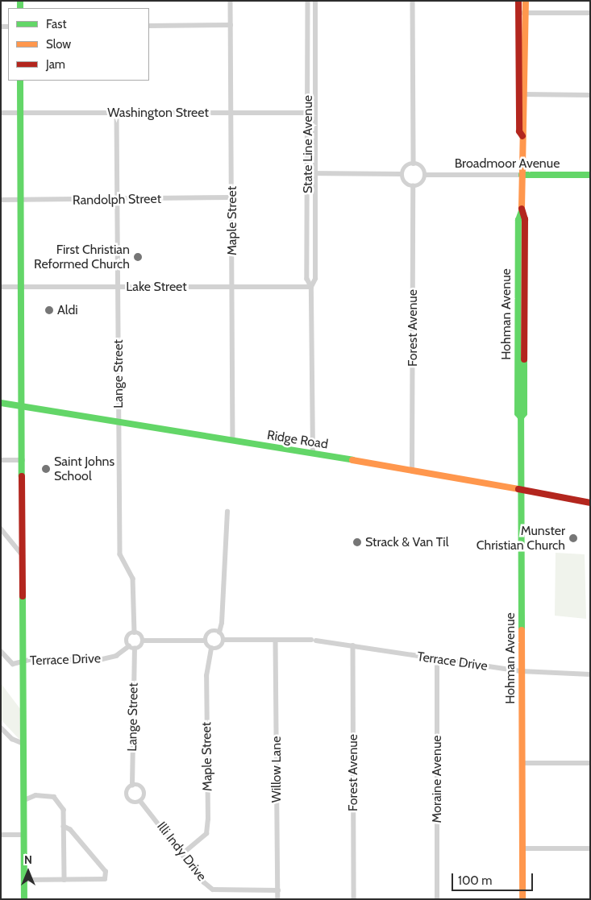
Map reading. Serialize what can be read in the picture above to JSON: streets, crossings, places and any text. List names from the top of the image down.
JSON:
{
  "streets": {
    "street": [
      "Washington Street",
      "State Line Avenue",
      "Broadmoor Avenue",
      "Randolph Street",
      "Maple Street",
      "Lake Street",
      "Hohman Avenue",
      "Forest Avenue",
      "Lange Street",
      "Ridge Road",
      "Terrace Drive",
      "Willow Lane",
      "Moraine Avenue",
      "Illi Indy Drive"
    ]
  },
  "crossings": [
    ["Washington Street", "State Line Avenue"],
    ["Washington Street", "Maple Street"],
    ["Washington Street", "Lange Street"],
    ["State Line Avenue", "Lake Street"],
    ["State Line Avenue", "Ridge Road"],
    ["Broadmoor Avenue", "Hohman Avenue"],
    ["Broadmoor Avenue", "Forest Avenue"],
    ["Randolph Street", "Maple Street"],
    ["Randolph Street", "Lange Street"],
    ["Maple Street", "Lake Street"],
    ["Maple Street", "Ridge Road"],
    ["Maple Street", "Terrace Drive"],
    ["Maple Street", "Illi Indy Drive"],
    ["Lake Street", "Lange Street"],
    ["Hohman Avenue", "Ridge Road"],
    ["Hohman Avenue", "Terrace Drive"],
    ["Forest Avenue", "Ridge Road"],
    ["Forest Avenue", "Terrace Drive"],
    ["Lange Street", "Ridge Road"],
    ["Lange Street", "Terrace Drive"],
    ["Lange Street", "Illi Indy Drive"],
    ["Terrace Drive", "Willow Lane"],
    ["Terrace Drive", "Moraine Avenue"],
    ["Willow Lane", "Illi Indy Drive"]
  ],
  "places": [
    "First Christian Reformed Church",
    "Aldi",
    "Saint Johns School",
    "Munster Christian Church",
    "Strack & Van Til"
  ],
  "legend": ["Fast", "Slow", "Jam"],
  "scale_bar": "100 m",
  "north": "top"
}
